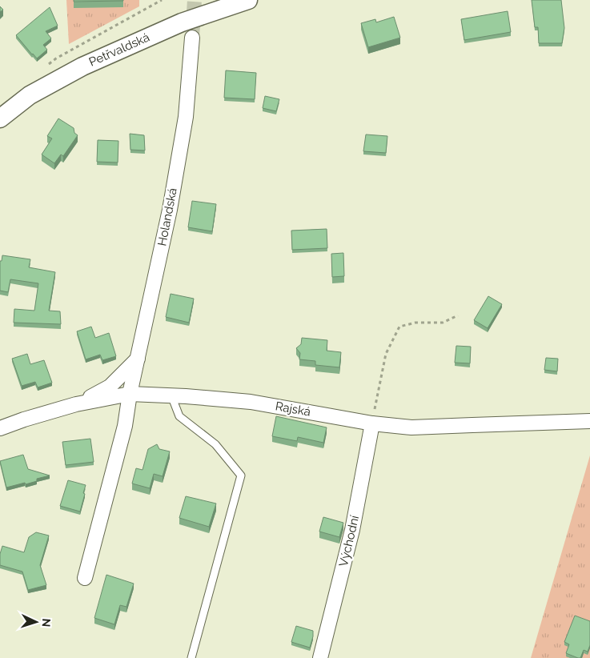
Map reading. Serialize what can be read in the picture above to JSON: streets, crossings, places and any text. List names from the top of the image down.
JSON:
{
  "streets": {
    "street": [
      "Petřvaldská",
      "Holandská",
      "Rajská",
      "Východní"
    ]
  },
  "crossings": [
    ["Holandská", "Rajská"],
    ["Rajská", "Východní"]
  ],
  "north": "right"
}
